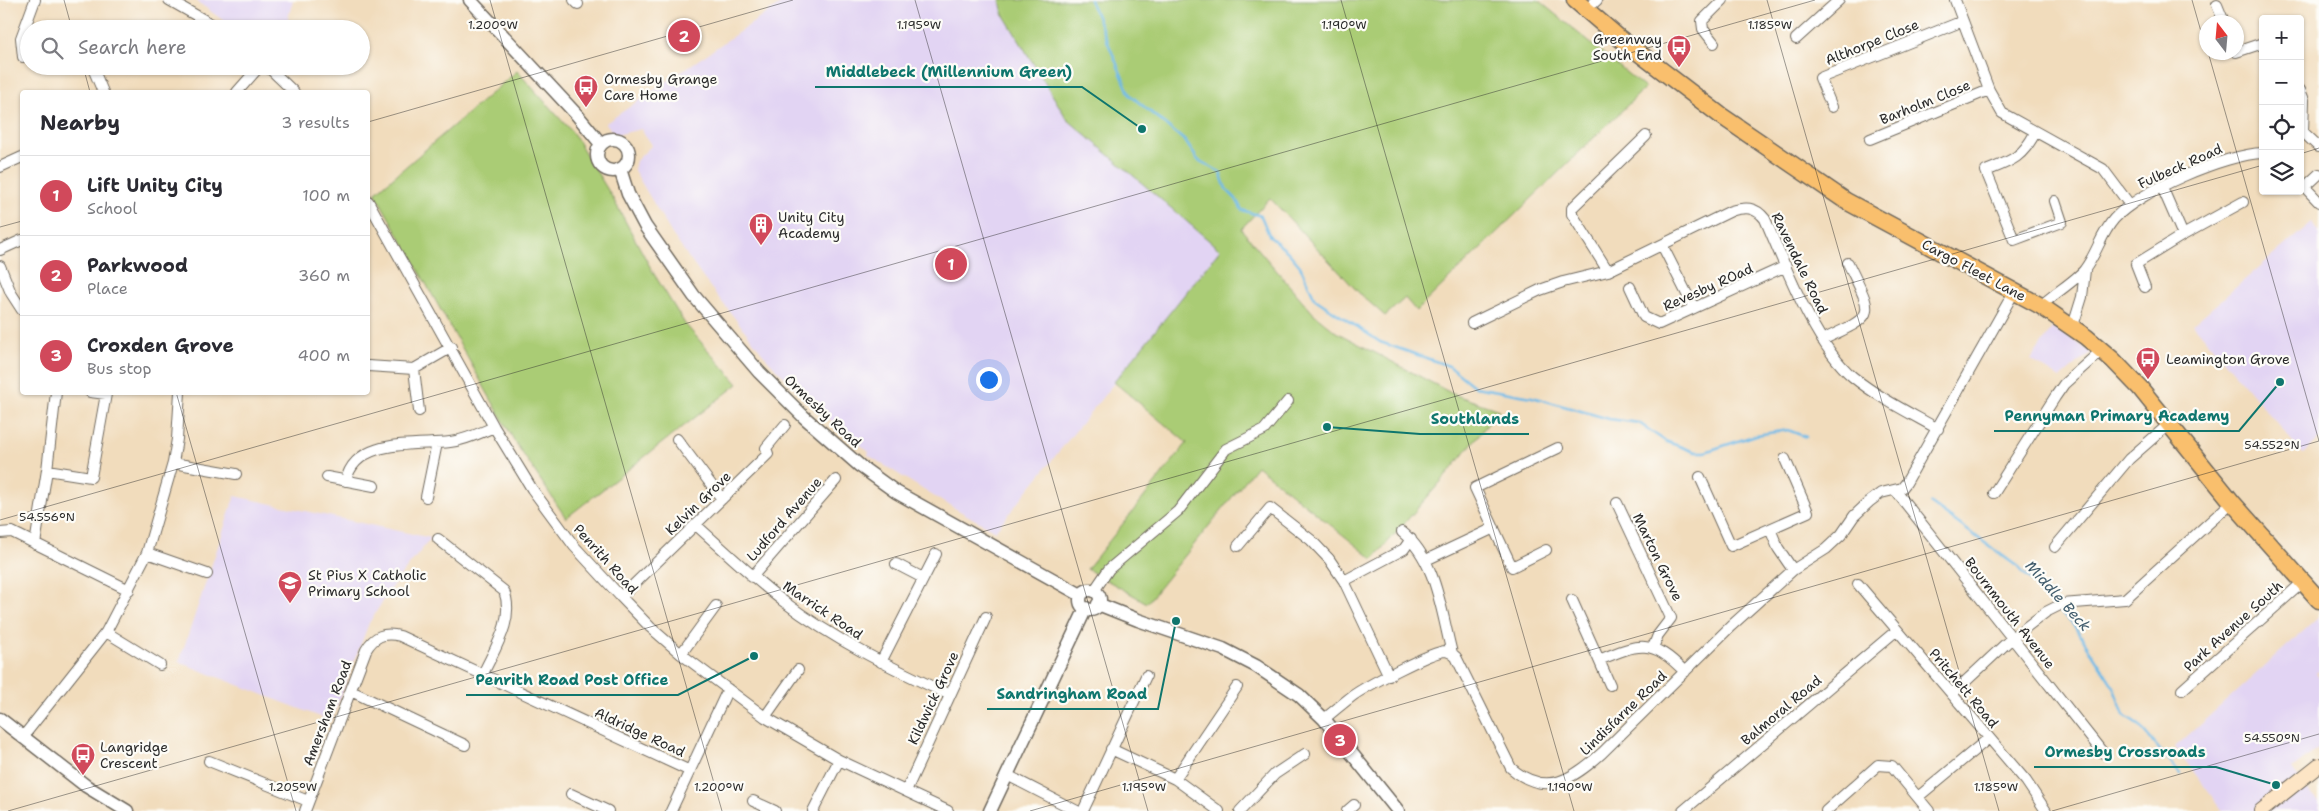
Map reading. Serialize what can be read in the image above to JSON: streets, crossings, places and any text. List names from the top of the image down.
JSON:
{
  "streets": {
    "main road": ["Cargo Fleet Lane"],
    "street": [
      "Althorpe Close",
      "Barholm Close",
      "Fulbeck Road",
      "Ravendale Road",
      "Revesby ROad",
      "Ormesby Road",
      "Kelvin Grove",
      "Ludford Avenue",
      "Marton Grove",
      "Penrith Road",
      "Marrick Road",
      "Bournmouth Avenue",
      "Park Avenue South",
      "Pritchett Road",
      "Kildwick Grove",
      "Balmoral Road",
      "Amersham Road",
      "Lindisfarne Road",
      "Aldridge Road"
    ]
  },
  "crossings": [
    ["Fulbeck Road", "Cargo Fleet Lane"],
    ["Ravendale Road", "Revesby ROad"],
    ["Ravendale Road", "Lindisfarne Road"],
    ["Cargo Fleet Lane", "Park Avenue South"],
    ["Kelvin Grove", "Penrith Road"],
    ["Kelvin Grove", "Marrick Road"],
    ["Ludford Avenue", "Marrick Road"],
    ["Penrith Road", "Kildwick Grove"],
    ["Marrick Road", "Kildwick Grove"],
    ["Bournmouth Avenue", "Lindisfarne Road"],
    ["Pritchett Road", "Balmoral Road"],
    ["Amersham Road", "Aldridge Road"]
  ],
  "water": ["Middle Beck"],
  "places": {
    "bus stop": [
      "Greenway South End",
      "Ormesby Grange Care Home",
      "Leamington Grove",
      "Langridge Crescent"
    ],
    "other": [
      "Middlebeck (Millennium Green)",
      "Pennyman Primary Academy",
      "Southlands",
      "Sandringham Road",
      "Penrith Road Post Office",
      "Ormesby Crossroads"
    ],
    "building": ["Unity City Academy"],
    "school or university": ["St Pius X Catholic Primary School"]
  },
  "north": "top",
  "page": {
    "map_buttons": ["+", "−"],
    "pins": ["2", "1", "3"],
    "search": "Search here",
    "heading": ["Nearby", "3 results"],
    "list": [
      {
        "mark": "1",
        "name": "Lift Unity City",
        "note": "School",
        "value": "100 m"
      },
      {
        "mark": "2",
        "name": "Parkwood",
        "note": "Place",
        "value": "360 m"
      },
      {
        "mark": "3",
        "name": "Croxden Grove",
        "note": "Bus stop",
        "value": "400 m"
      }
    ]
  },
  "coordinates": [
    "1.200°W",
    "1.195°W",
    "1.190°W",
    "1.185°W",
    "54.552°N",
    "54.556°N",
    "54.550°N",
    "1.205°W"
  ]
}
